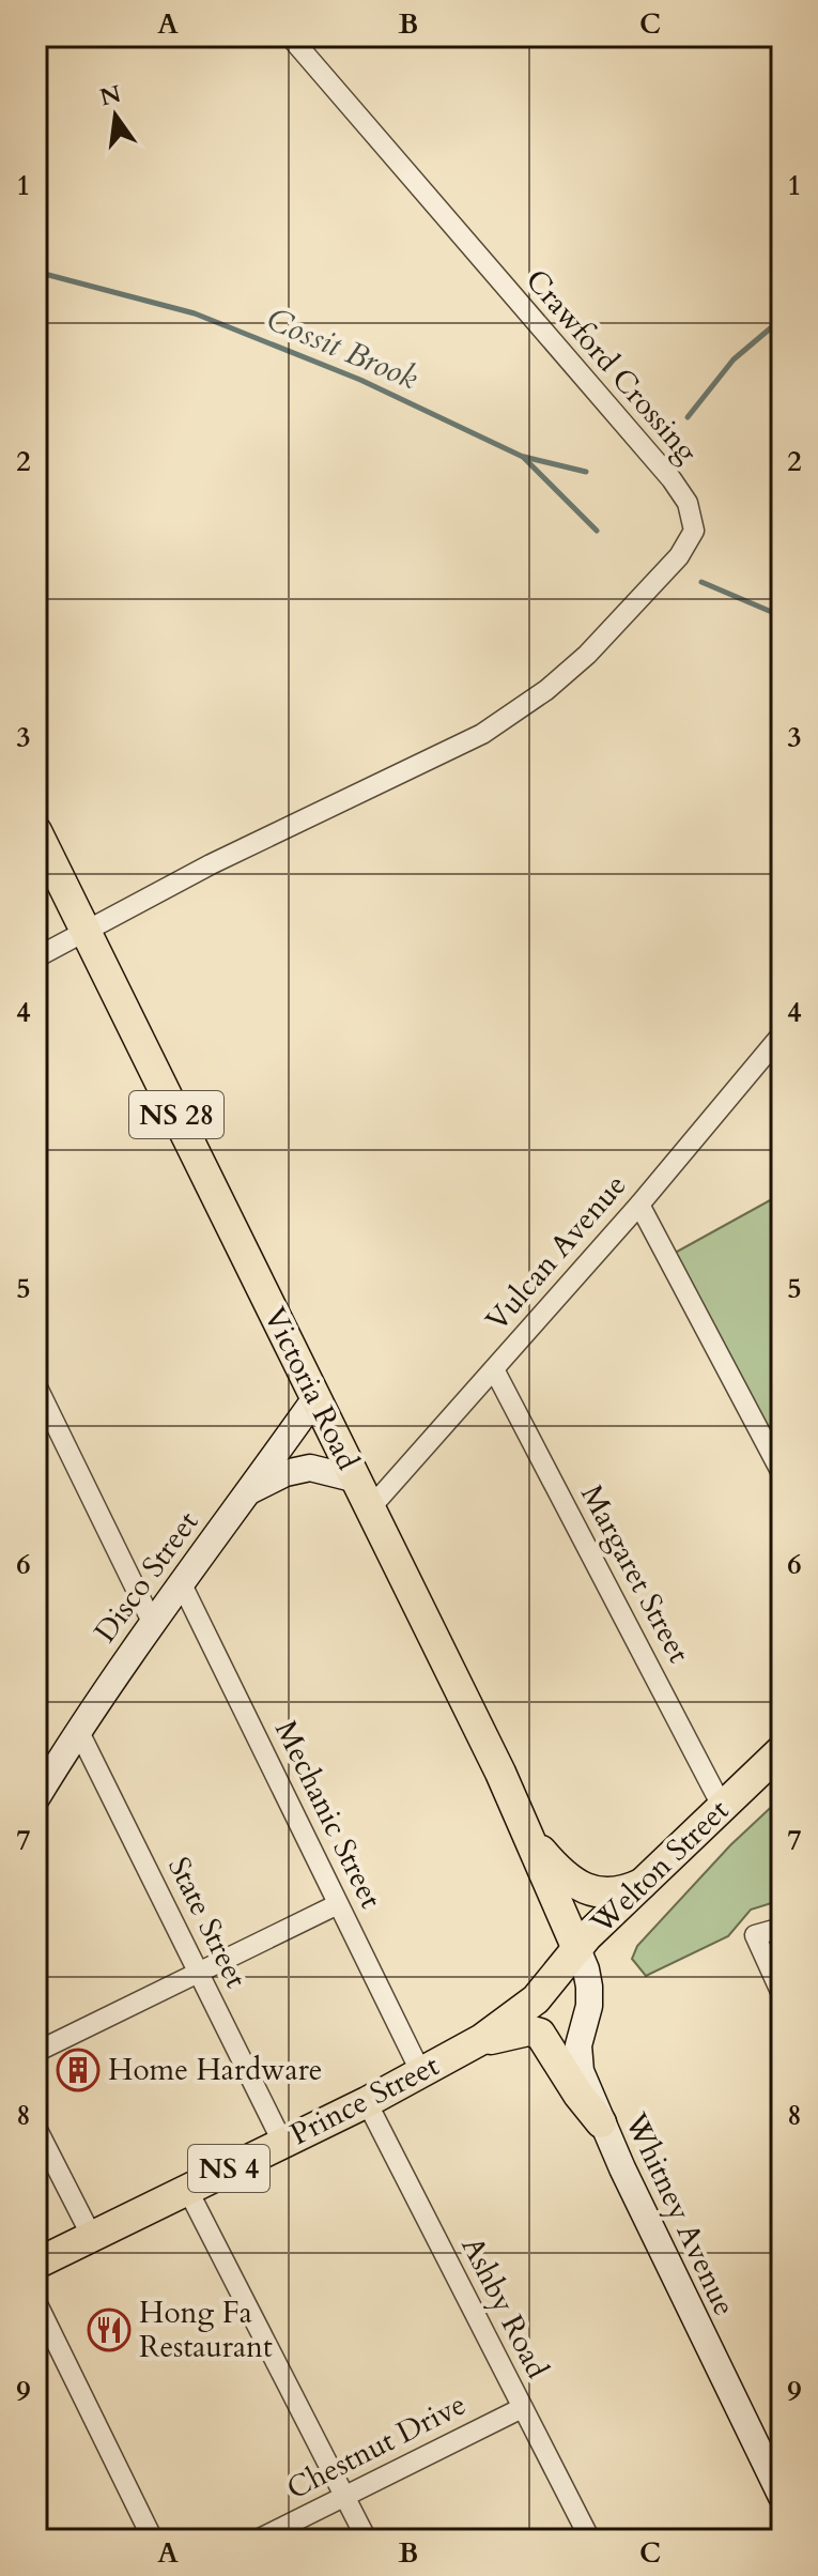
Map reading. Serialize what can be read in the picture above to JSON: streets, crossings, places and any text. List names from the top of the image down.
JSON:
{
  "streets": {
    "main road": [
      "NS 28",
      "Victoria Road",
      "Welton Street",
      "Prince Street",
      "NS 4"
    ],
    "street": [
      "Crawford Crossing",
      "Vulcan Avenue",
      "Margaret Street",
      "Disco Street",
      "Mechanic Street",
      "State Street",
      "Whitney Avenue",
      "Ashby Road",
      "Chestnut Drive"
    ]
  },
  "crossings": [
    ["Crawford Crossing", "Victoria Road"],
    ["Vulcan Avenue", "Victoria Road"],
    ["Vulcan Avenue", "Margaret Street"],
    ["Victoria Road", "Disco Street"],
    ["Victoria Road", "Welton Street"],
    ["Victoria Road", "Prince Street"],
    ["Victoria Road", "Whitney Avenue"],
    ["Margaret Street", "Welton Street"],
    ["Disco Street", "Mechanic Street"],
    ["Disco Street", "State Street"],
    ["Mechanic Street", "Prince Street"],
    ["Welton Street", "Prince Street"],
    ["Welton Street", "Whitney Avenue"],
    ["State Street", "Prince Street"],
    ["Prince Street", "Whitney Avenue"],
    ["Prince Street", "Ashby Road"],
    ["Ashby Road", "Chestnut Drive"]
  ],
  "water": ["Cossit Brook"],
  "places": {
    "building": ["Home Hardware"],
    "restaurant": ["Hong Fa Restaurant"]
  },
  "north": "top",
  "grid": {
    "columns": ["A", "B", "C"],
    "rows": [
      "1",
      "2",
      "3",
      "4",
      "5",
      "6",
      "7",
      "8",
      "9"
    ]
  }
}
